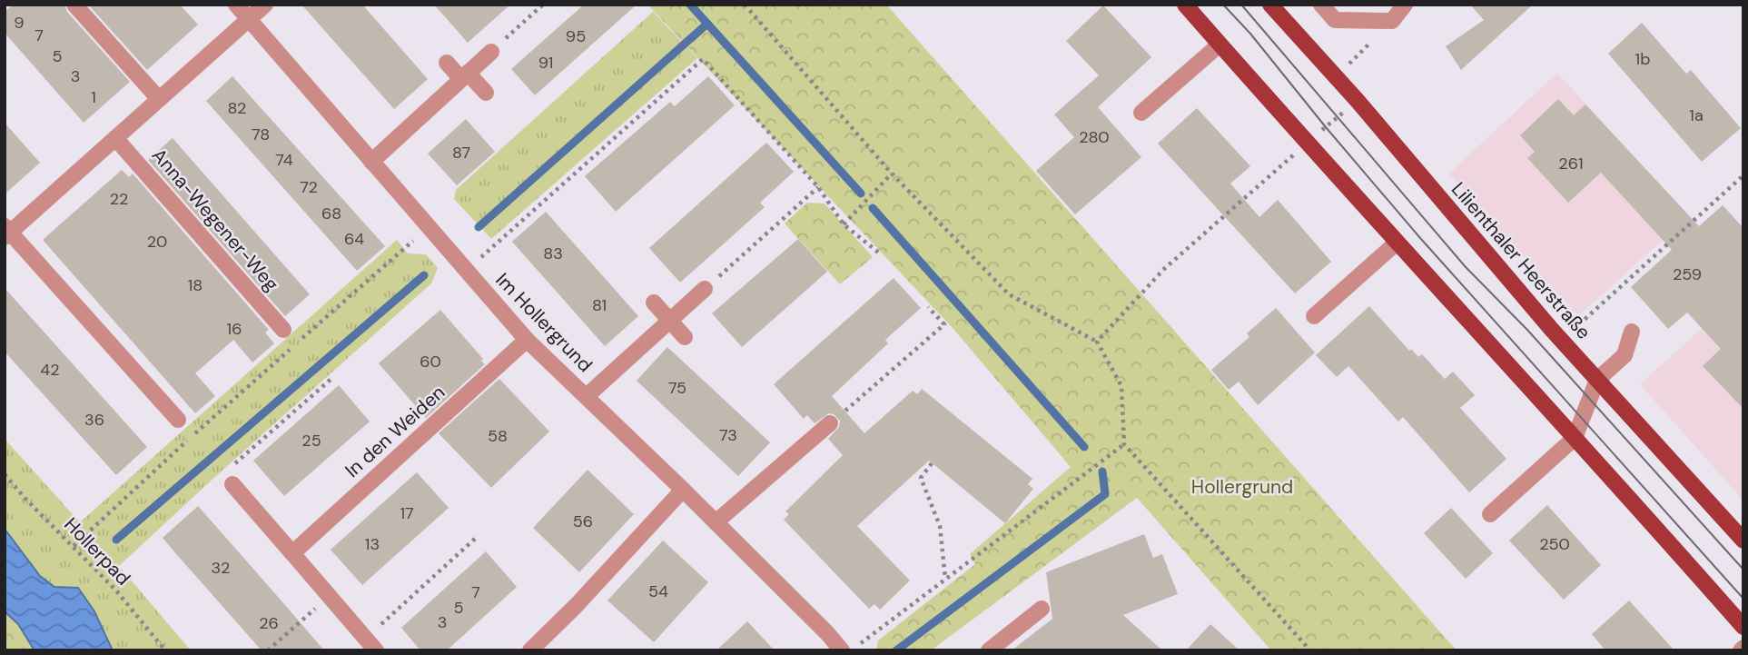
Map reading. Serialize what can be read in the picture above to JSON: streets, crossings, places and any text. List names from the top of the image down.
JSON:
{
  "streets": {
    "main road": ["Lilienthaler Heerstraße"],
    "street": ["Anna-Wegener-Weg", "Im Hollergrund", "In den Weiden"],
    "path": ["Hollerpad"]
  },
  "crossings": [
    ["Im Hollergrund", "In den Weiden"]
  ],
  "parks": ["Hollergrund"],
  "house_numbers": [
    "9",
    "7",
    "95",
    "5",
    "1b",
    "91",
    "3",
    "1",
    "82",
    "1a",
    "78",
    "280",
    "87",
    "74",
    "261",
    "72",
    "22",
    "68",
    "64",
    "20",
    "83",
    "259",
    "18",
    "81",
    "16",
    "60",
    "42",
    "75",
    "36",
    "73",
    "58",
    "25",
    "17",
    "56",
    "13",
    "250",
    "32",
    "54",
    "7",
    "5",
    "3",
    "26"
  ]
}
